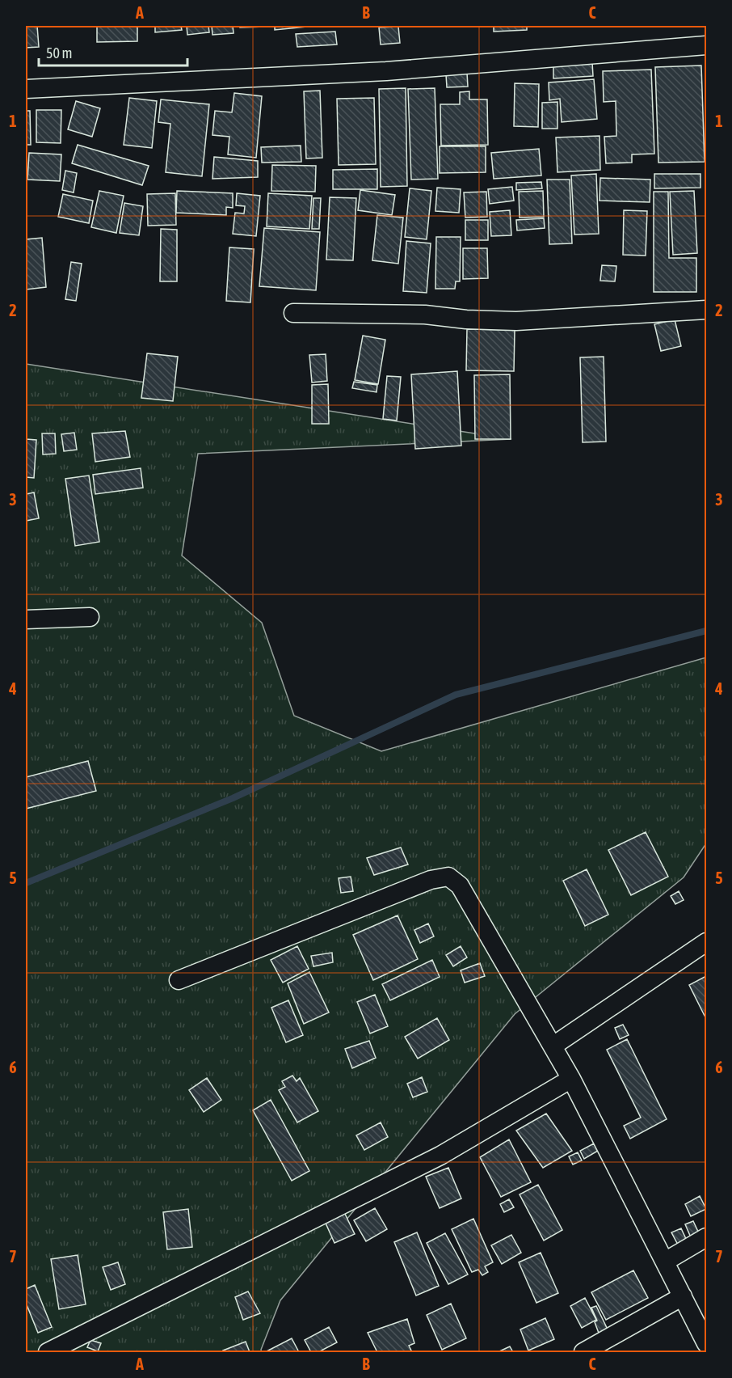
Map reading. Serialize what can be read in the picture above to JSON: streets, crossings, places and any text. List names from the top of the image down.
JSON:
{
  "scale_bar": "50 m",
  "grid": {
    "columns": ["A", "B", "C"],
    "rows": [
      "1",
      "2",
      "3",
      "4",
      "5",
      "6",
      "7"
    ]
  }
}
